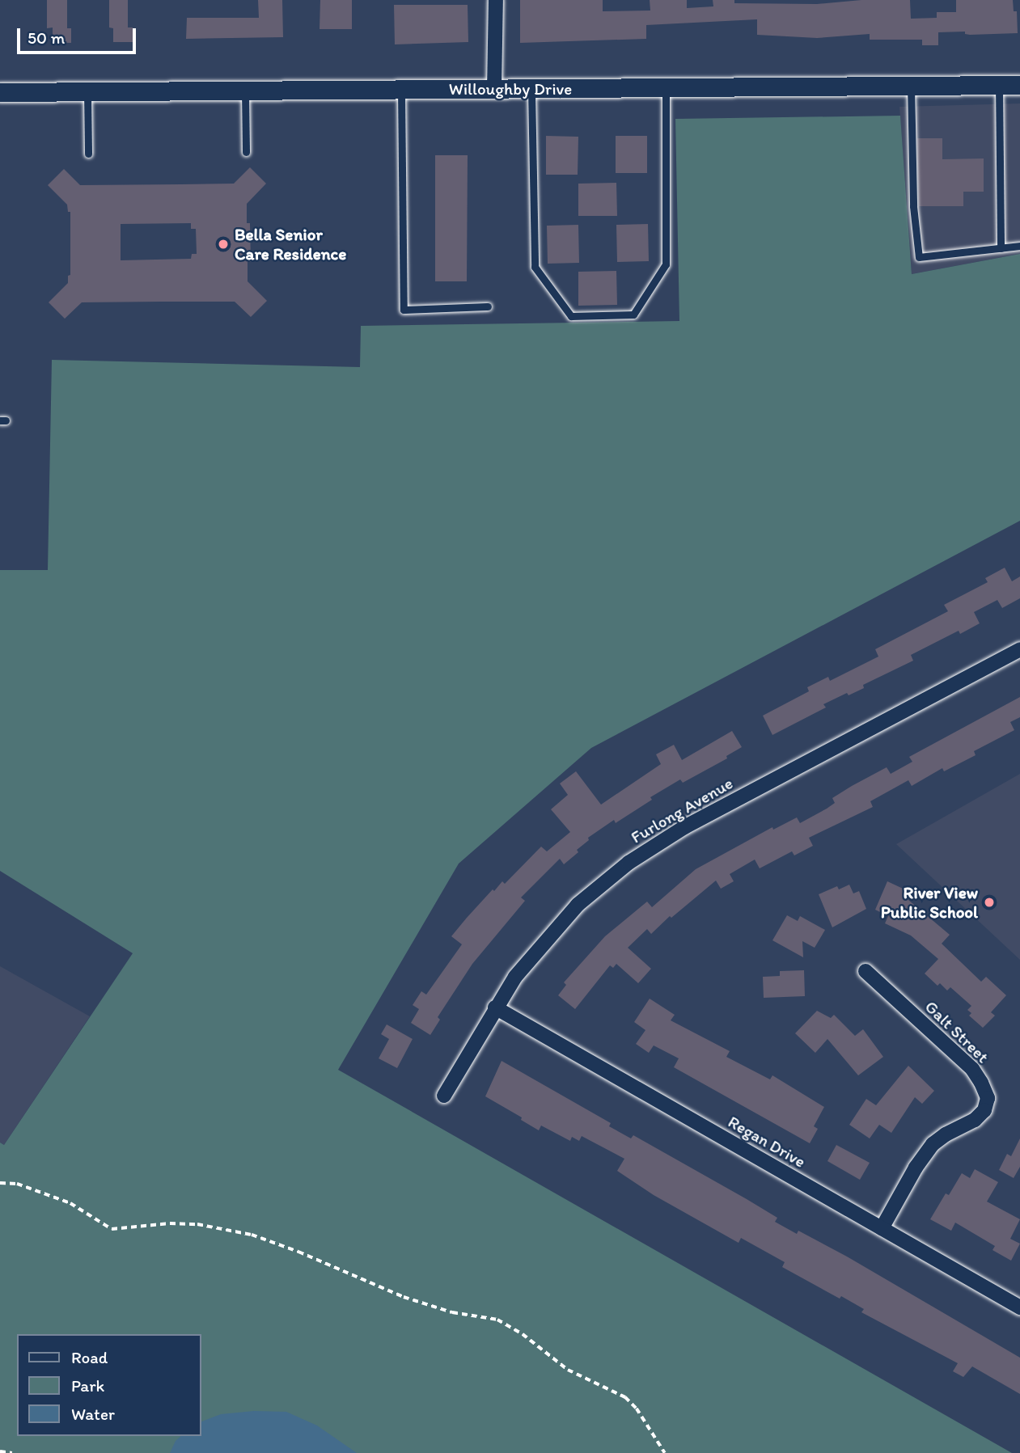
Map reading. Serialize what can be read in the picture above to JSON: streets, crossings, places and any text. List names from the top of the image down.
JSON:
{
  "streets": {
    "street": [
      "Willoughby Drive",
      "Furlong Avenue",
      "Galt Street",
      "Regan Drive"
    ]
  },
  "crossings": [
    ["Furlong Avenue", "Regan Drive"],
    ["Galt Street", "Regan Drive"]
  ],
  "places": ["Bella Senior Care Residence", "River View Public School"],
  "legend": ["Road", "Park", "Water"],
  "scale_bar": "50 m"
}
